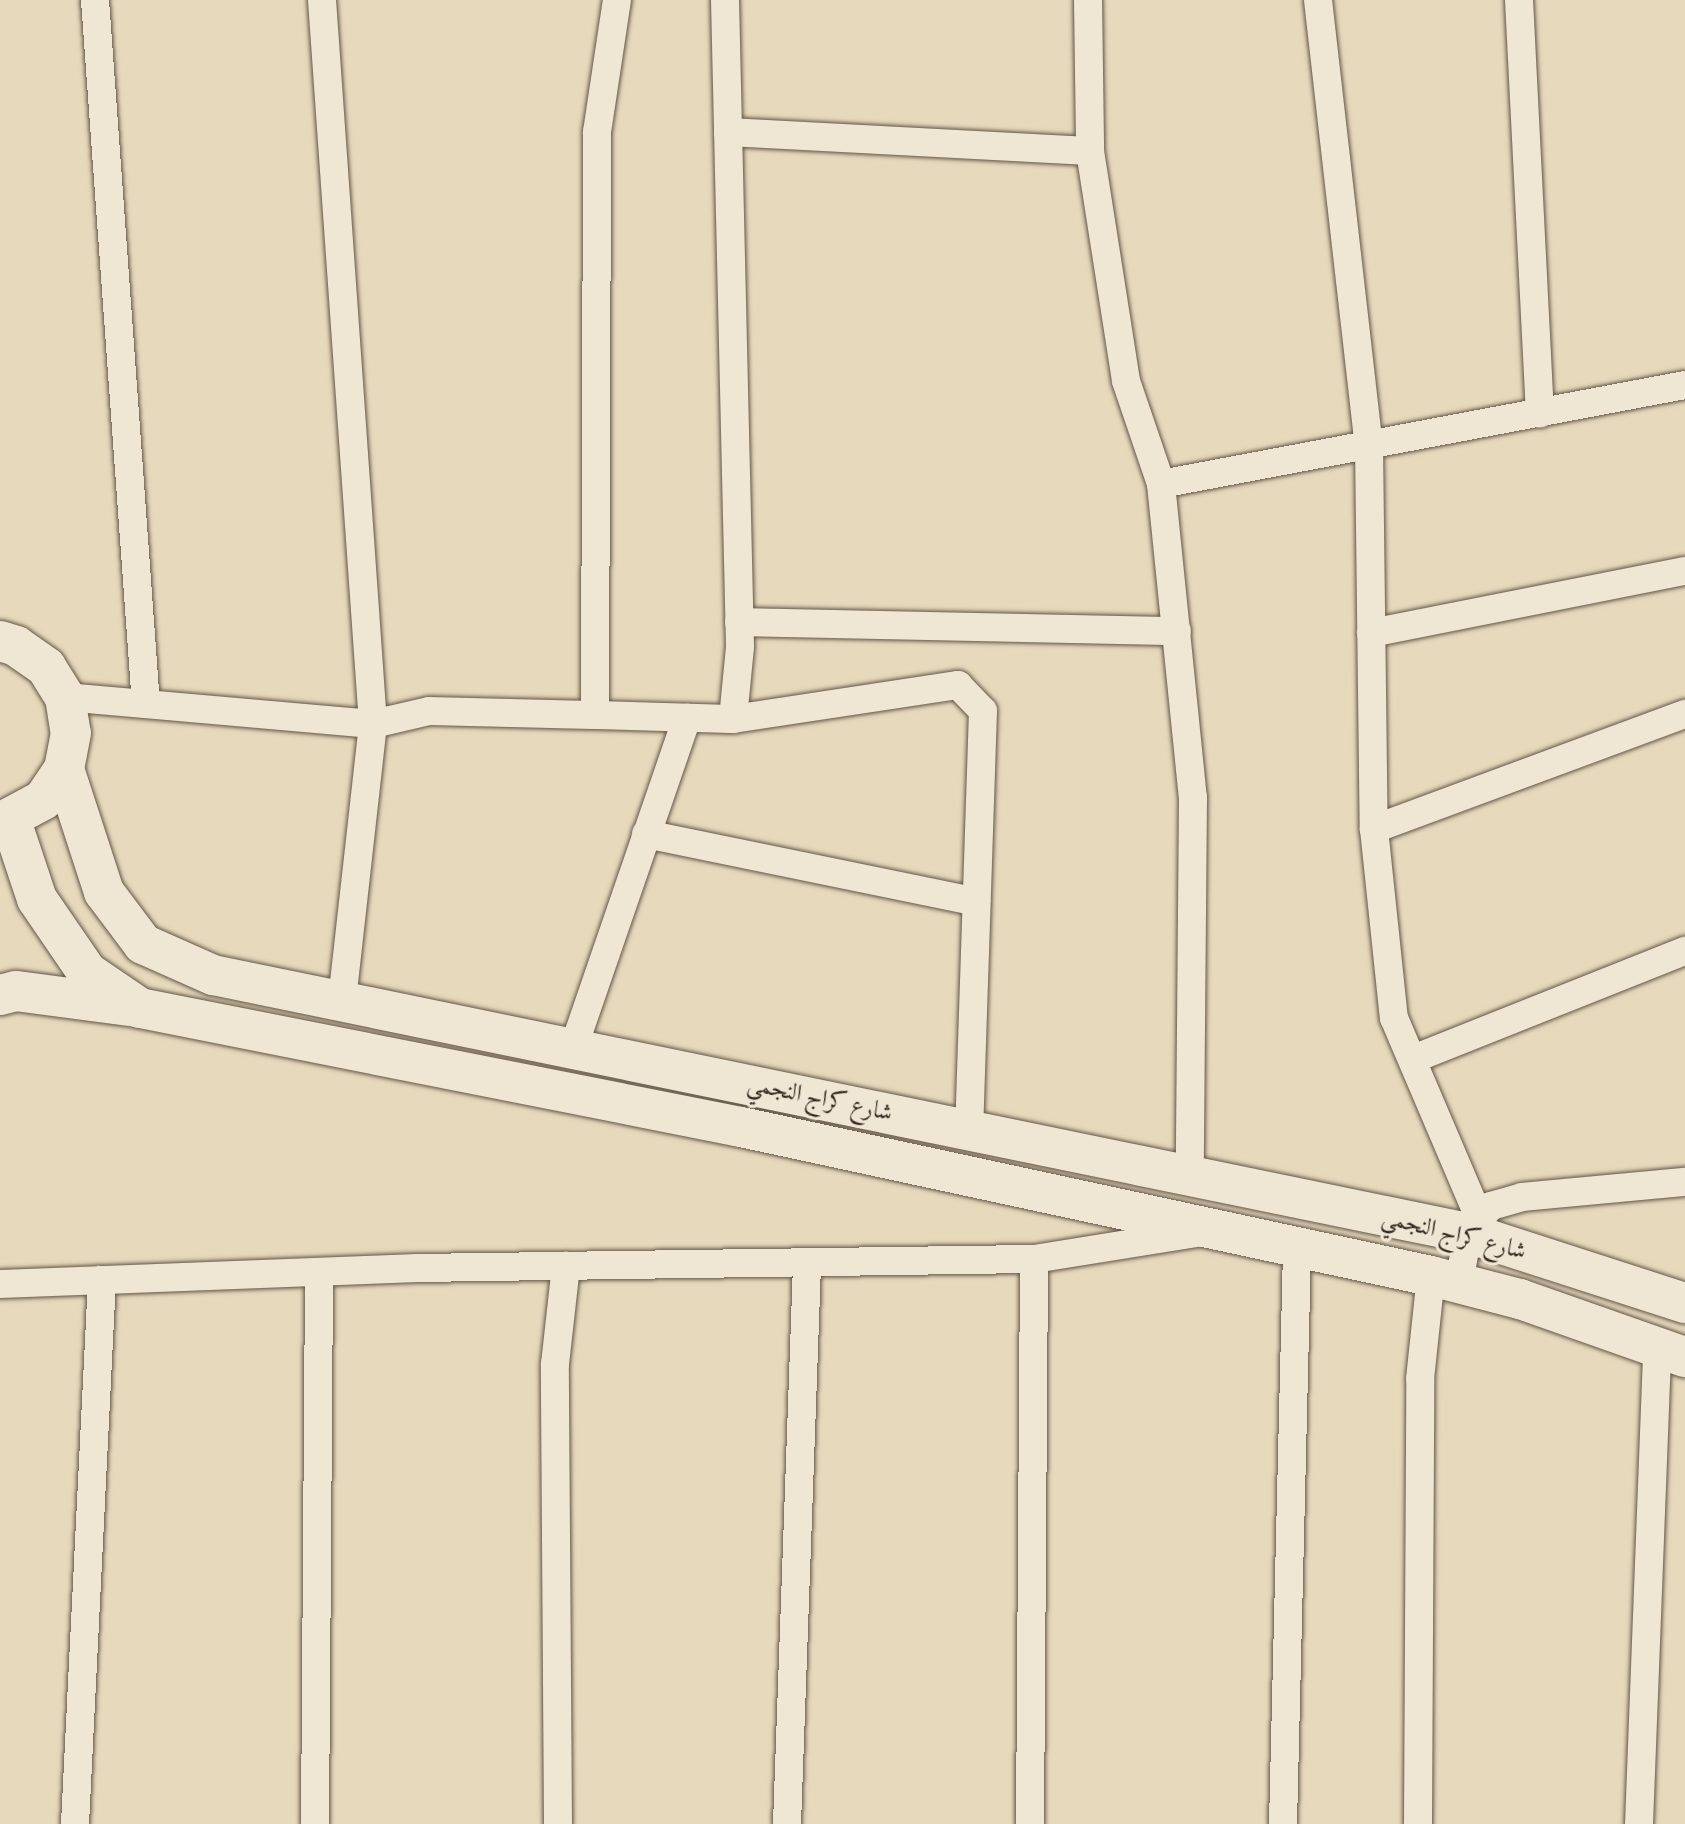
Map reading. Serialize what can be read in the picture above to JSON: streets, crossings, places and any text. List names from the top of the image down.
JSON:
{
  "streets": {
    "main road": ["شارع كراج النجمي"]
  }
}
